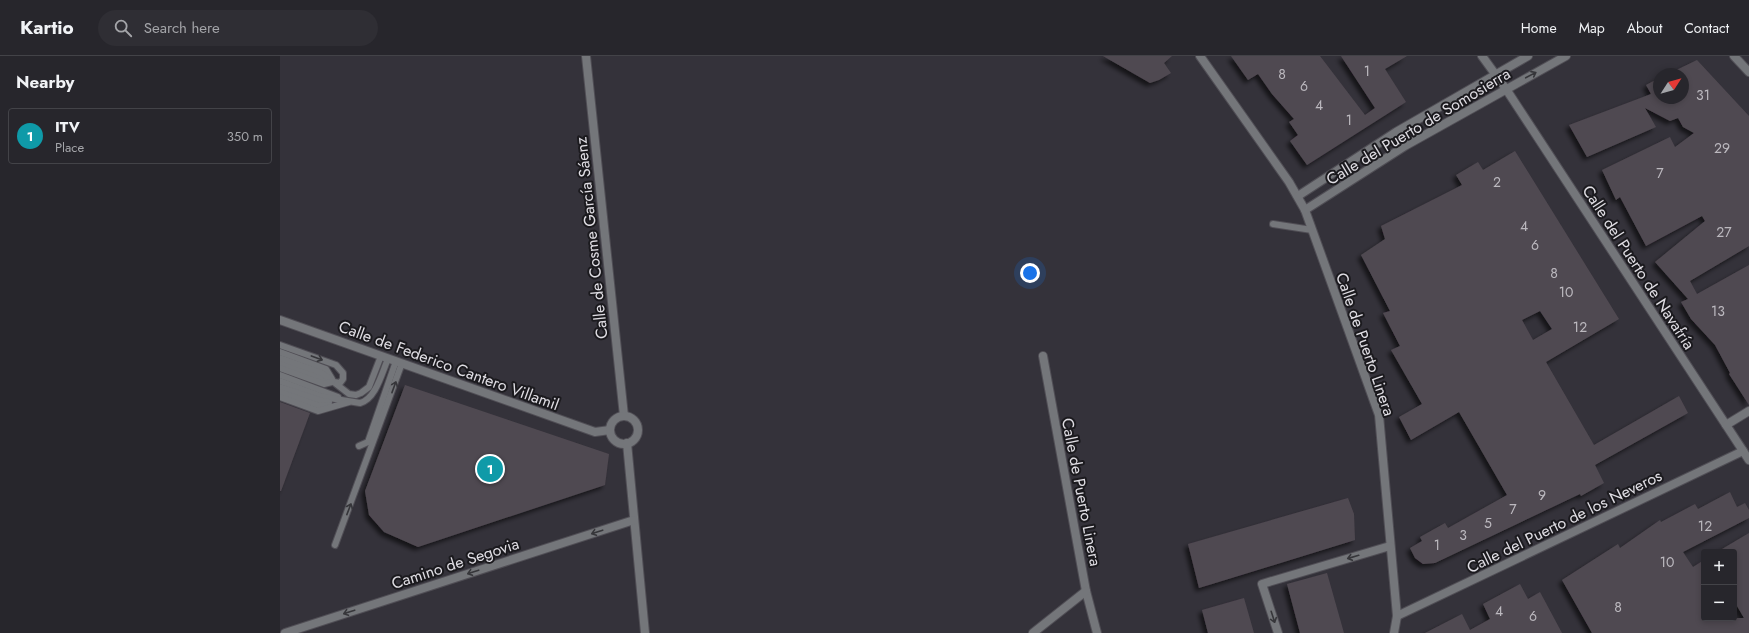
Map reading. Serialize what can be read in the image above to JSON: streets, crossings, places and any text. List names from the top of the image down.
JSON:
{
  "streets": {
    "street": [
      "Calle del Puerto de Somosierra",
      "Calle de Cosme García Sáenz",
      "Calle del Puerto de Navafría",
      "Calle de Puerto Linera",
      "Calle de Federico Cantero Villamil",
      "Calle del Puerto de los Neveros",
      "Camino de Segovia"
    ]
  },
  "crossings": [
    ["Calle del Puerto de Somosierra", "Calle del Puerto de Navafría"],
    ["Calle del Puerto de Somosierra", "Calle de Puerto Linera"],
    ["Calle de Cosme García Sáenz", "Calle de Federico Cantero Villamil"],
    ["Calle del Puerto de Navafría", "Calle del Puerto de los Neveros"],
    ["Calle de Puerto Linera", "Calle del Puerto de los Neveros"]
  ],
  "one_way": ["Camino de Segovia"],
  "house_numbers": [
    "1",
    "8",
    "6",
    "31",
    "4",
    "1",
    "29",
    "7",
    "2",
    "4",
    "27",
    "6",
    "8",
    "10",
    "13",
    "12",
    "9",
    "7",
    "5",
    "12",
    "3",
    "1",
    "10",
    "8",
    "4",
    "6"
  ],
  "north": "top right",
  "page": {
    "header": "Kartio",
    "search": "Search here",
    "nav": [
      "Home",
      "Map",
      "About",
      "Contact"
    ],
    "heading": "Nearby",
    "list": [
      {
        "mark": "1",
        "name": "ITV",
        "note": "Place",
        "value": "350 m"
      }
    ],
    "pins": "1",
    "map_buttons": ["+", "−"]
  }
}
